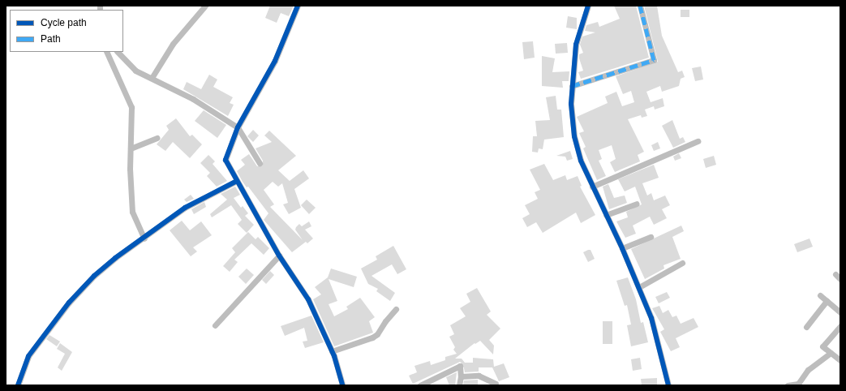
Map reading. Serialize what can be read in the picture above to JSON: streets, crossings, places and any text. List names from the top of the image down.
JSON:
{
  "legend": ["Cycle path", "Path"]
}
